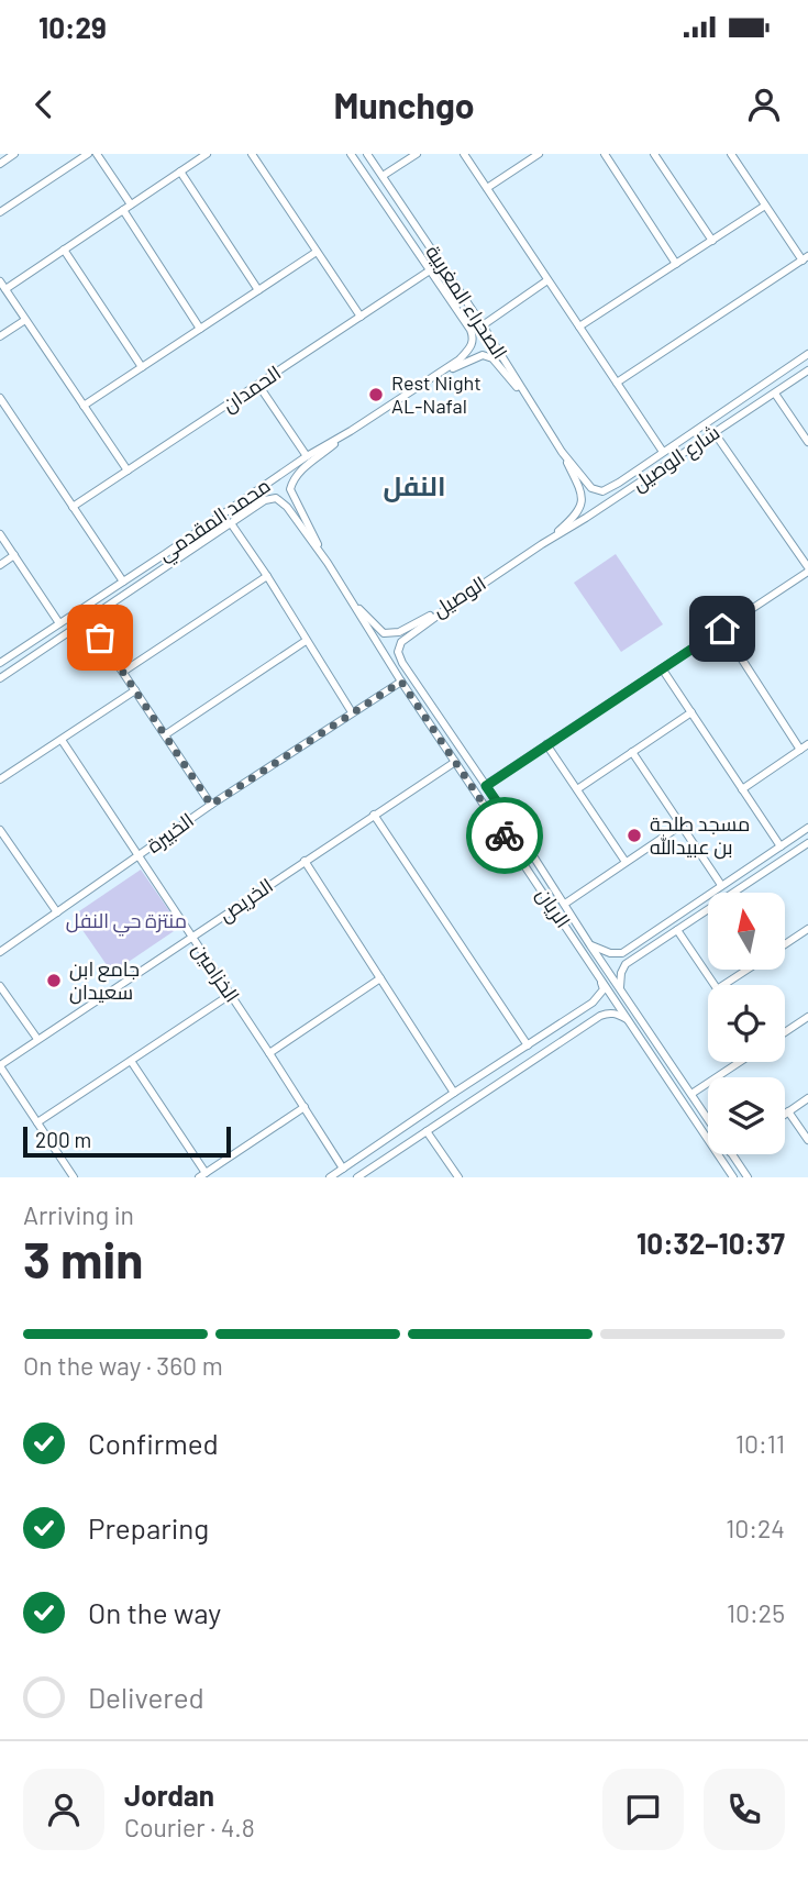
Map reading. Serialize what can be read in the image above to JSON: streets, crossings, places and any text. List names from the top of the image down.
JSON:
{
  "streets": {
    "street": [
      "الصحراء المغربية",
      "الحمدان",
      "شارع الوصيل",
      "محمد المقدمي",
      "الوصيل",
      "الخبيرة",
      "الخريص",
      "الريان",
      "الخزامين"
    ]
  },
  "crossings": [
    ["الصحراء المغربية", "الحمدان"],
    ["الصحراء المغربية", "شارع الوصيل"],
    ["الصحراء المغربية", "محمد المقدمي"],
    ["الصحراء المغربية", "الوصيل"],
    ["الصحراء المغربية", "الريان"],
    ["شارع الوصيل", "محمد المقدمي"],
    ["شارع الوصيل", "الوصيل"],
    ["شارع الوصيل", "الريان"],
    ["محمد المقدمي", "الوصيل"],
    ["محمد المقدمي", "الريان"],
    ["الوصيل", "الريان"],
    ["الخبيرة", "الريان"],
    ["الخبيرة", "الخزامين"],
    ["الخريص", "الريان"],
    ["الخريص", "الخزامين"]
  ],
  "districts": ["النفل"],
  "parks": ["منتزة حي النفل"],
  "places": ["Rest Night AL-Nafal", "مسجد طلحة بن عبيدالله", "جامع ابن سعيدان"],
  "scale_bar": "200 m",
  "north": "top",
  "page": {
    "status": "10:29",
    "header": "Munchgo",
    "scale": "200 m",
    "heading": ["3 min", "Arriving in", "10:32–10:37"],
    "panel": ["Jordan", "Courier · 4.8"],
    "bar": "On the way · 360 m",
    "list": [
      ["Confirmed", "10:11"],
      ["Preparing", "10:24"],
      ["On the way", "10:25"],
      "Delivered"
    ]
  }
}
